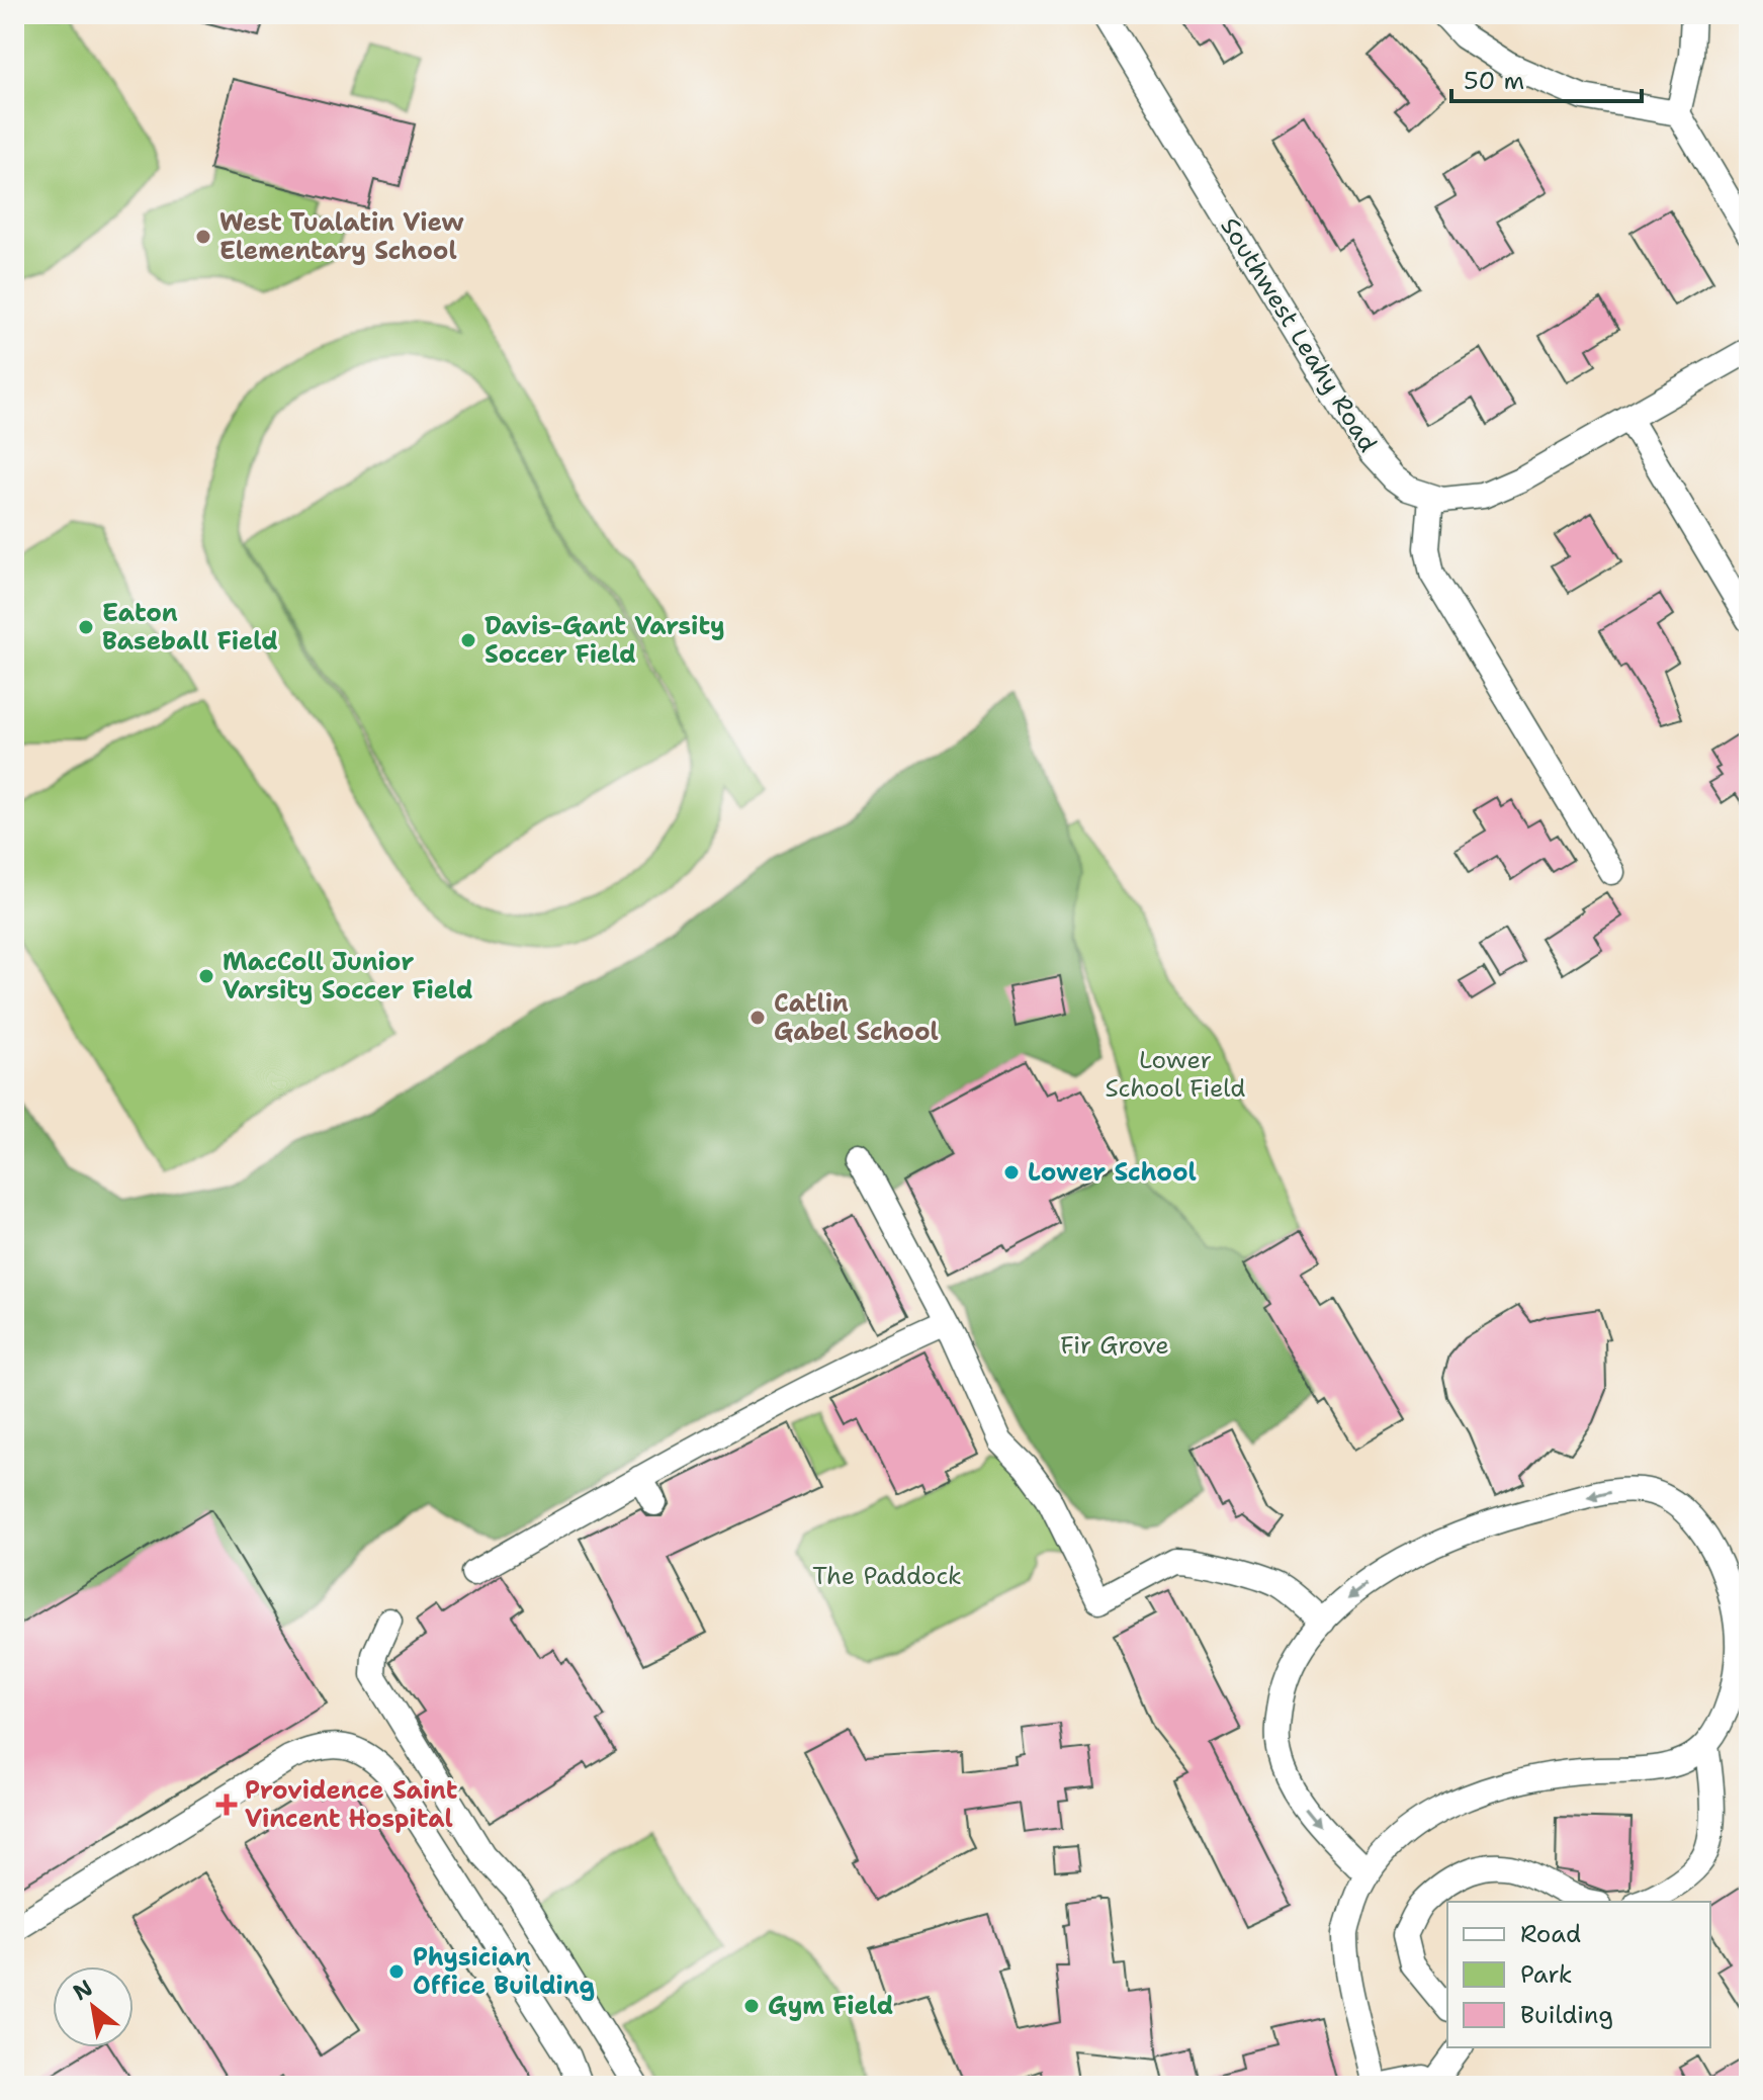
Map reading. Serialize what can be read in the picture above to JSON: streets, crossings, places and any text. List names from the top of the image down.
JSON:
{
  "streets": {
    "street": ["Southwest Leahy Road"]
  },
  "parks": ["Lower School Field", "Fir Grove", "The Paddock"],
  "places": {
    "other": [
      "West Tualatin View Elementary School",
      "Eaton Baseball Field",
      "Davis-Gant Varsity Soccer Field",
      "MacColl Junior Varsity Soccer Field",
      "Catlin Gabel School",
      "Lower School",
      "Physician Office Building",
      "Gym Field"
    ],
    "health": ["Providence Saint Vincent Hospital"]
  },
  "legend": ["Road", "Park", "Building"],
  "scale_bar": "50 m",
  "north": "top left"
}
